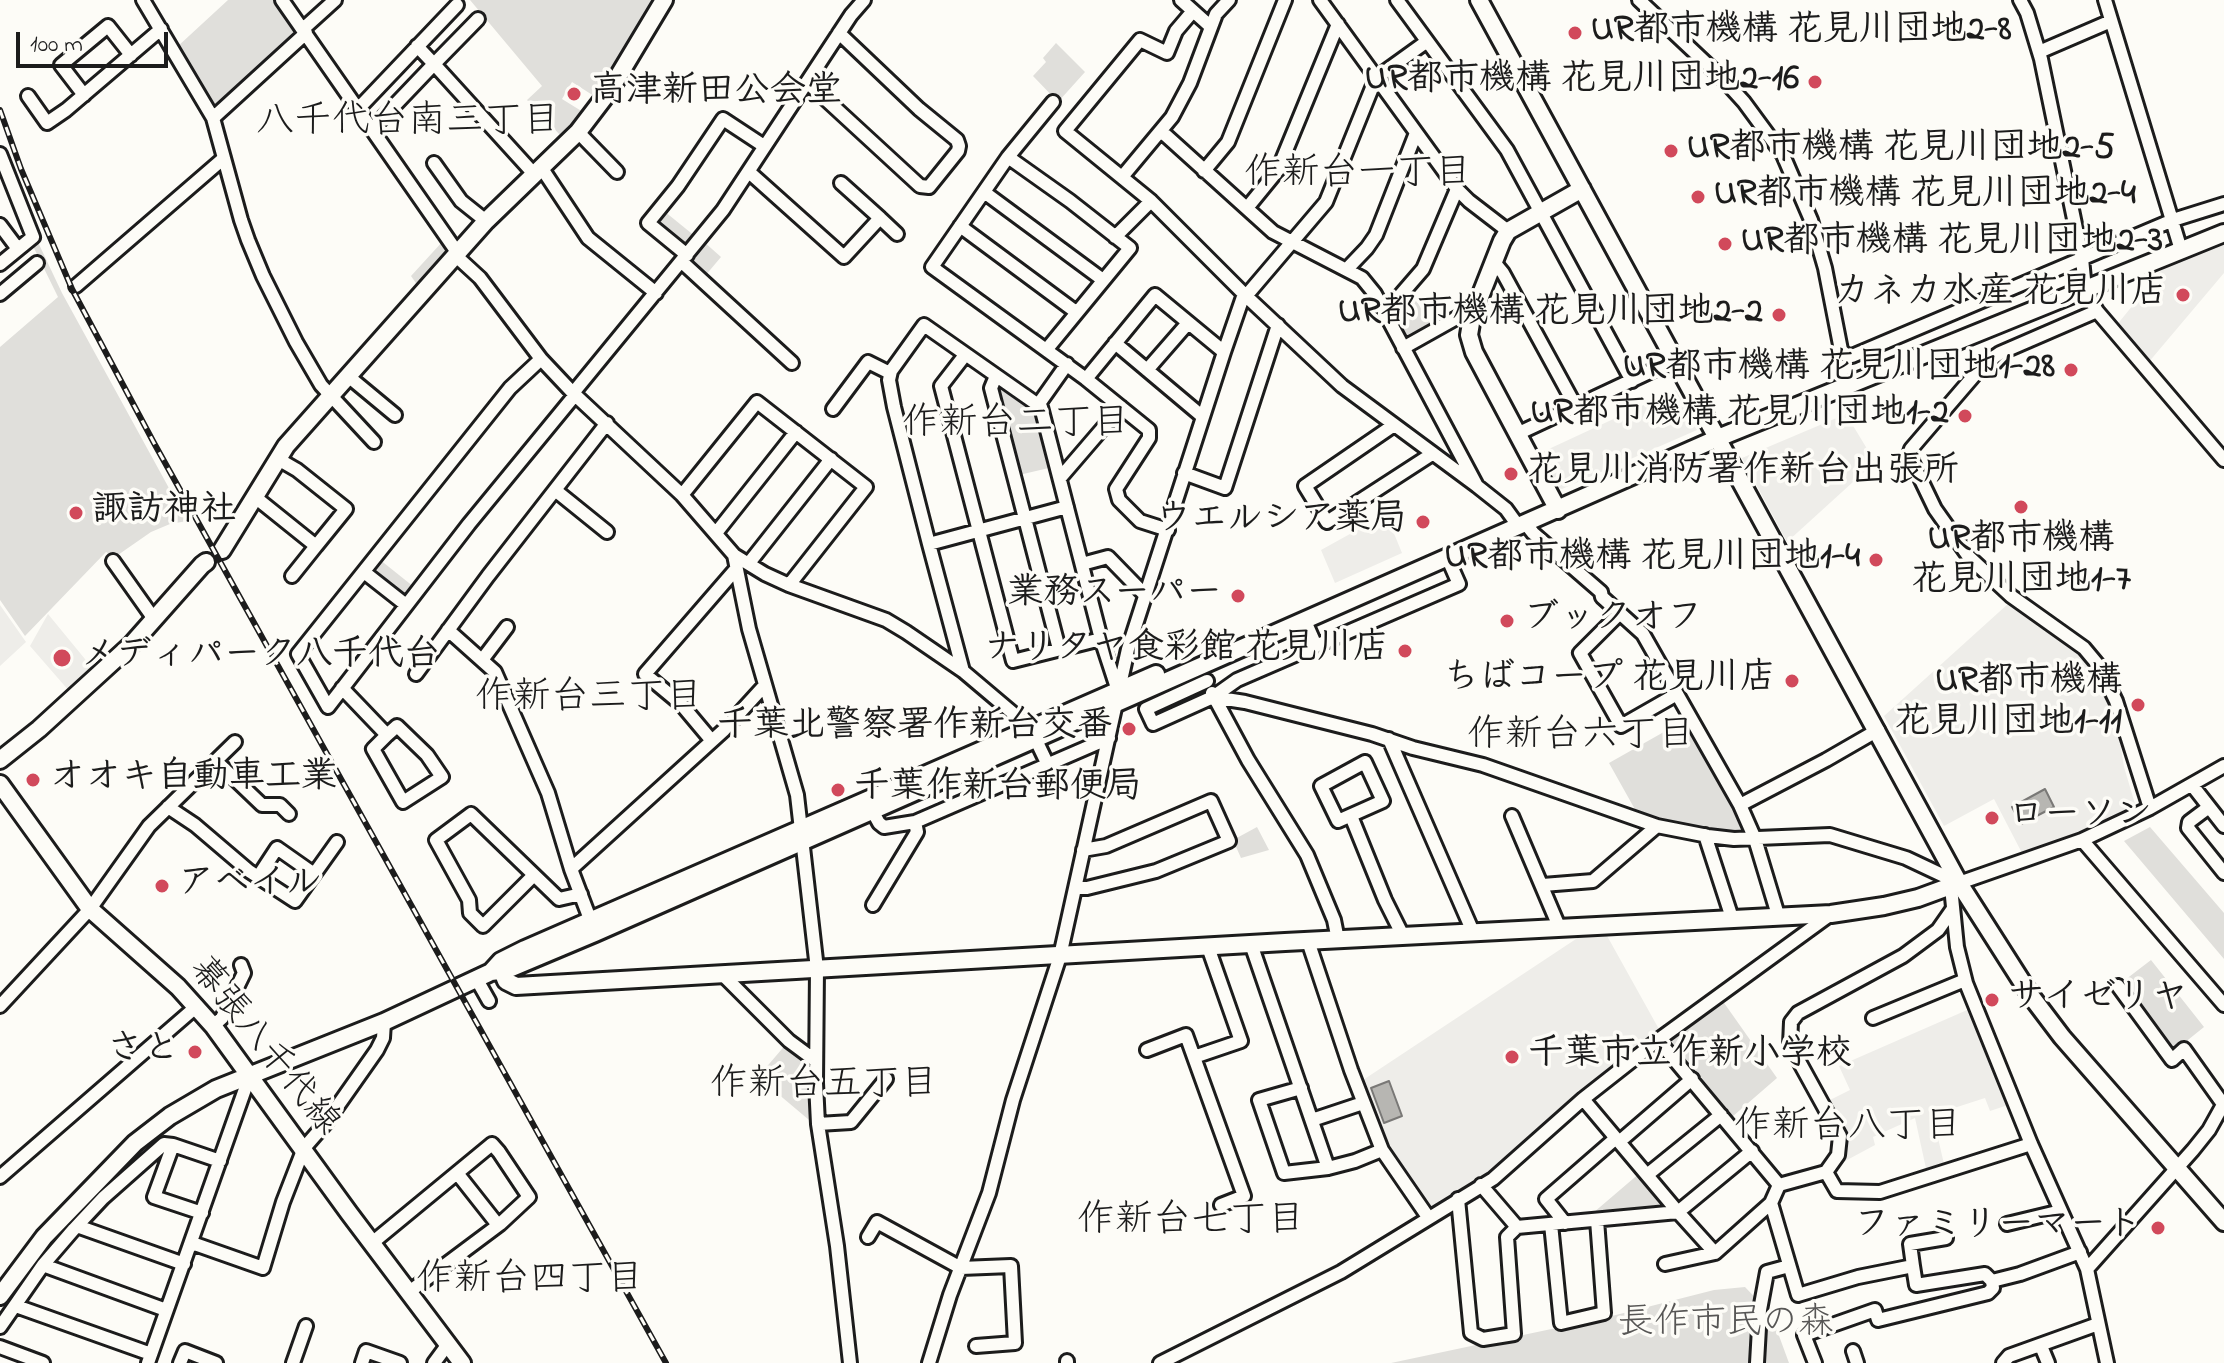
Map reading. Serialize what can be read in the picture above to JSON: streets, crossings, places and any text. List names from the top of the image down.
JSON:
{
  "streets": {
    "street": ["幕張八千代線"]
  },
  "districts": [
    "八千代台南三丁目",
    "作新台一丁目",
    "作新台二丁目",
    "作新台三丁目",
    "作新台六丁目",
    "作新台五丁目",
    "作新台八丁目",
    "作新台七丁目",
    "作新台四丁目"
  ],
  "parks": ["長作市民の森"],
  "places": [
    "UR都市機構 花見川団地2-8",
    "UR都市機構 花見川団地2-16",
    "高津新田公会堂",
    "UR都市機構 花見川団地2-5",
    "UR都市機構 花見川団地2-4",
    "UR都市機構 花見川団地2-3",
    "カネカ水産 花見川店",
    "UR都市機構 花見川団地2-2",
    "UR都市機構 花見川団地1-28",
    "UR都市機構 花見川団地1-2",
    "花見川消防署作新台出張所",
    "UR都市機構 花見川団地1-7",
    "諏訪神社",
    "ウエルシア薬局",
    "UR都市機構 花見川団地1-4",
    "業務スーパー",
    "ブックオフ",
    "ナリタヤ食彩館 花見川店",
    "メディパーク八千代台",
    "ちばコープ 花見川店",
    "UR都市機構 花見川団地1-11",
    "千葉北警察署作新台交番",
    "オオキ自動車工業",
    "千葉作新台郵便局",
    "ローソン",
    "アベイル",
    "サイゼリヤ",
    "さと",
    "千葉市立作新小学校",
    "ファミリーマート"
  ],
  "scale_bar": "100 m"
}
